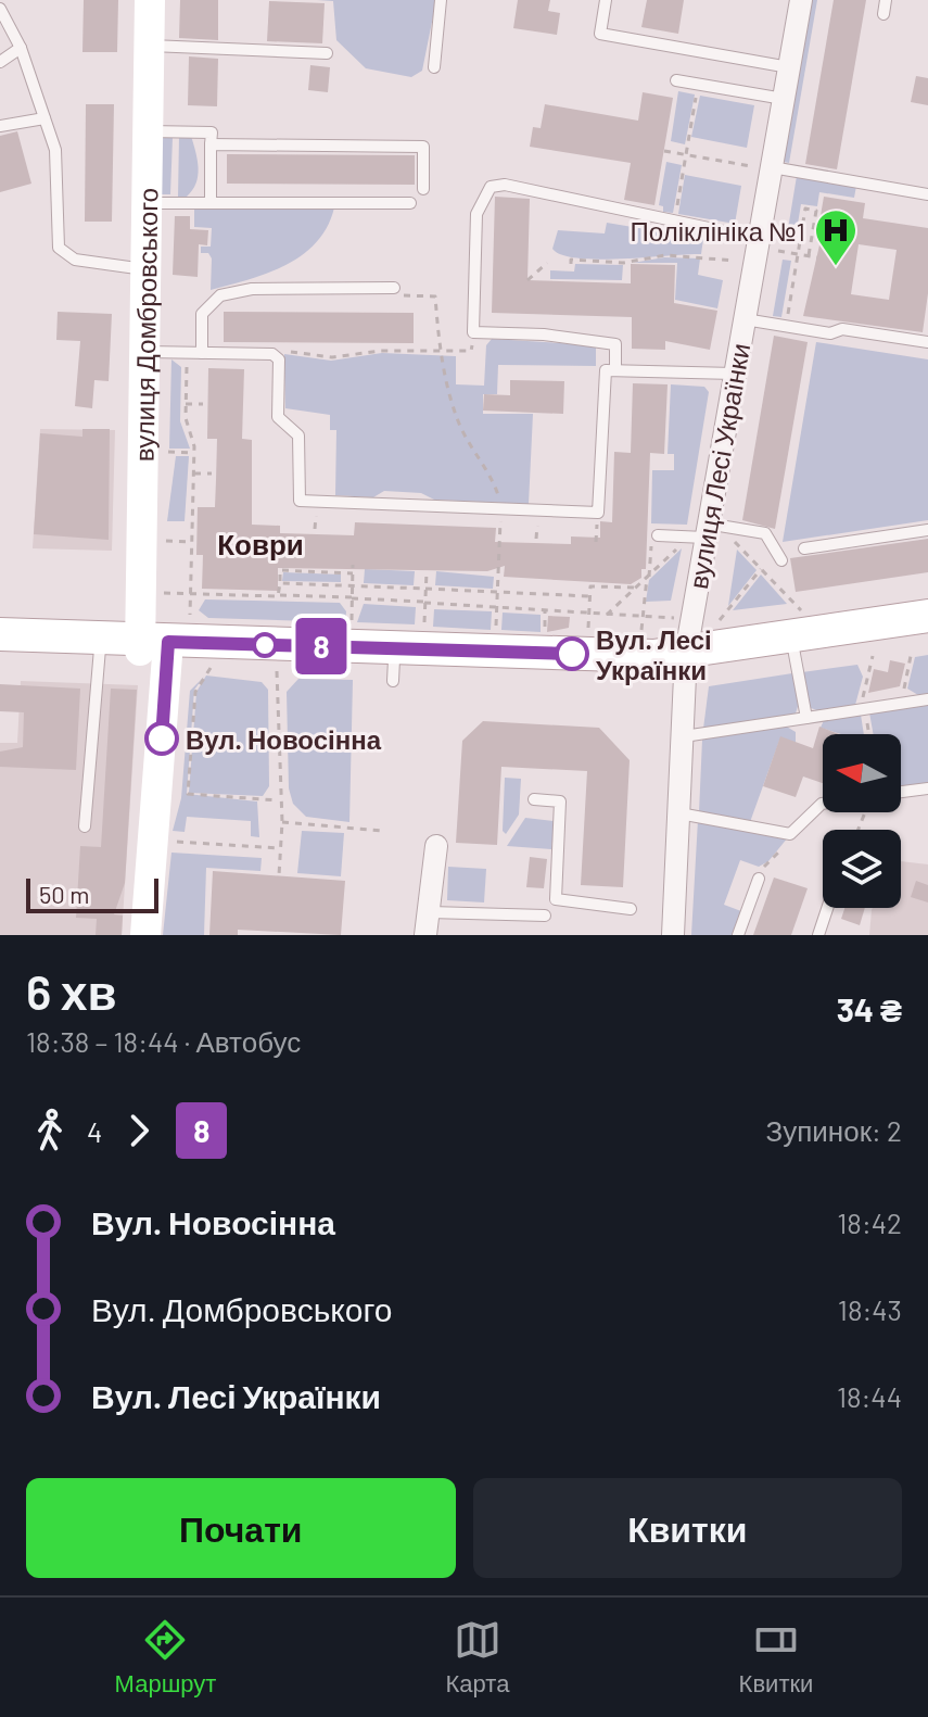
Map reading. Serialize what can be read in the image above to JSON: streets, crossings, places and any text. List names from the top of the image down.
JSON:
{
  "streets": {
    "street": ["вулиця Домбровського", "вулиця Лесі Українки"]
  },
  "districts": ["Коври"],
  "places": {
    "hospital": ["Поліклініка №1"],
    "other": ["Вул. Лесі Українки", "Вул. Новосінна"]
  },
  "lines": ["bus line 8"],
  "scale_bar": "50 m",
  "north": "left",
  "page": {
    "on_map": "8",
    "scale": "50 m",
    "heading": ["6 хв", "18:38 – 18:44 · Автобус", "34 ₴"],
    "legs": ["4", "8", "Зупинок: 2"],
    "list": [
      {
        "name": "Вул. Новосінна",
        "value": "18:42"
      },
      {
        "name": "Вул. Домбровського",
        "value": "18:43"
      },
      {
        "name": "Вул. Лесі Українки",
        "value": "18:44"
      }
    ],
    "buttons": ["Почати", "Квитки"],
    "tabs": ["Маршрут", "Карта", "Квитки"]
  }
}
